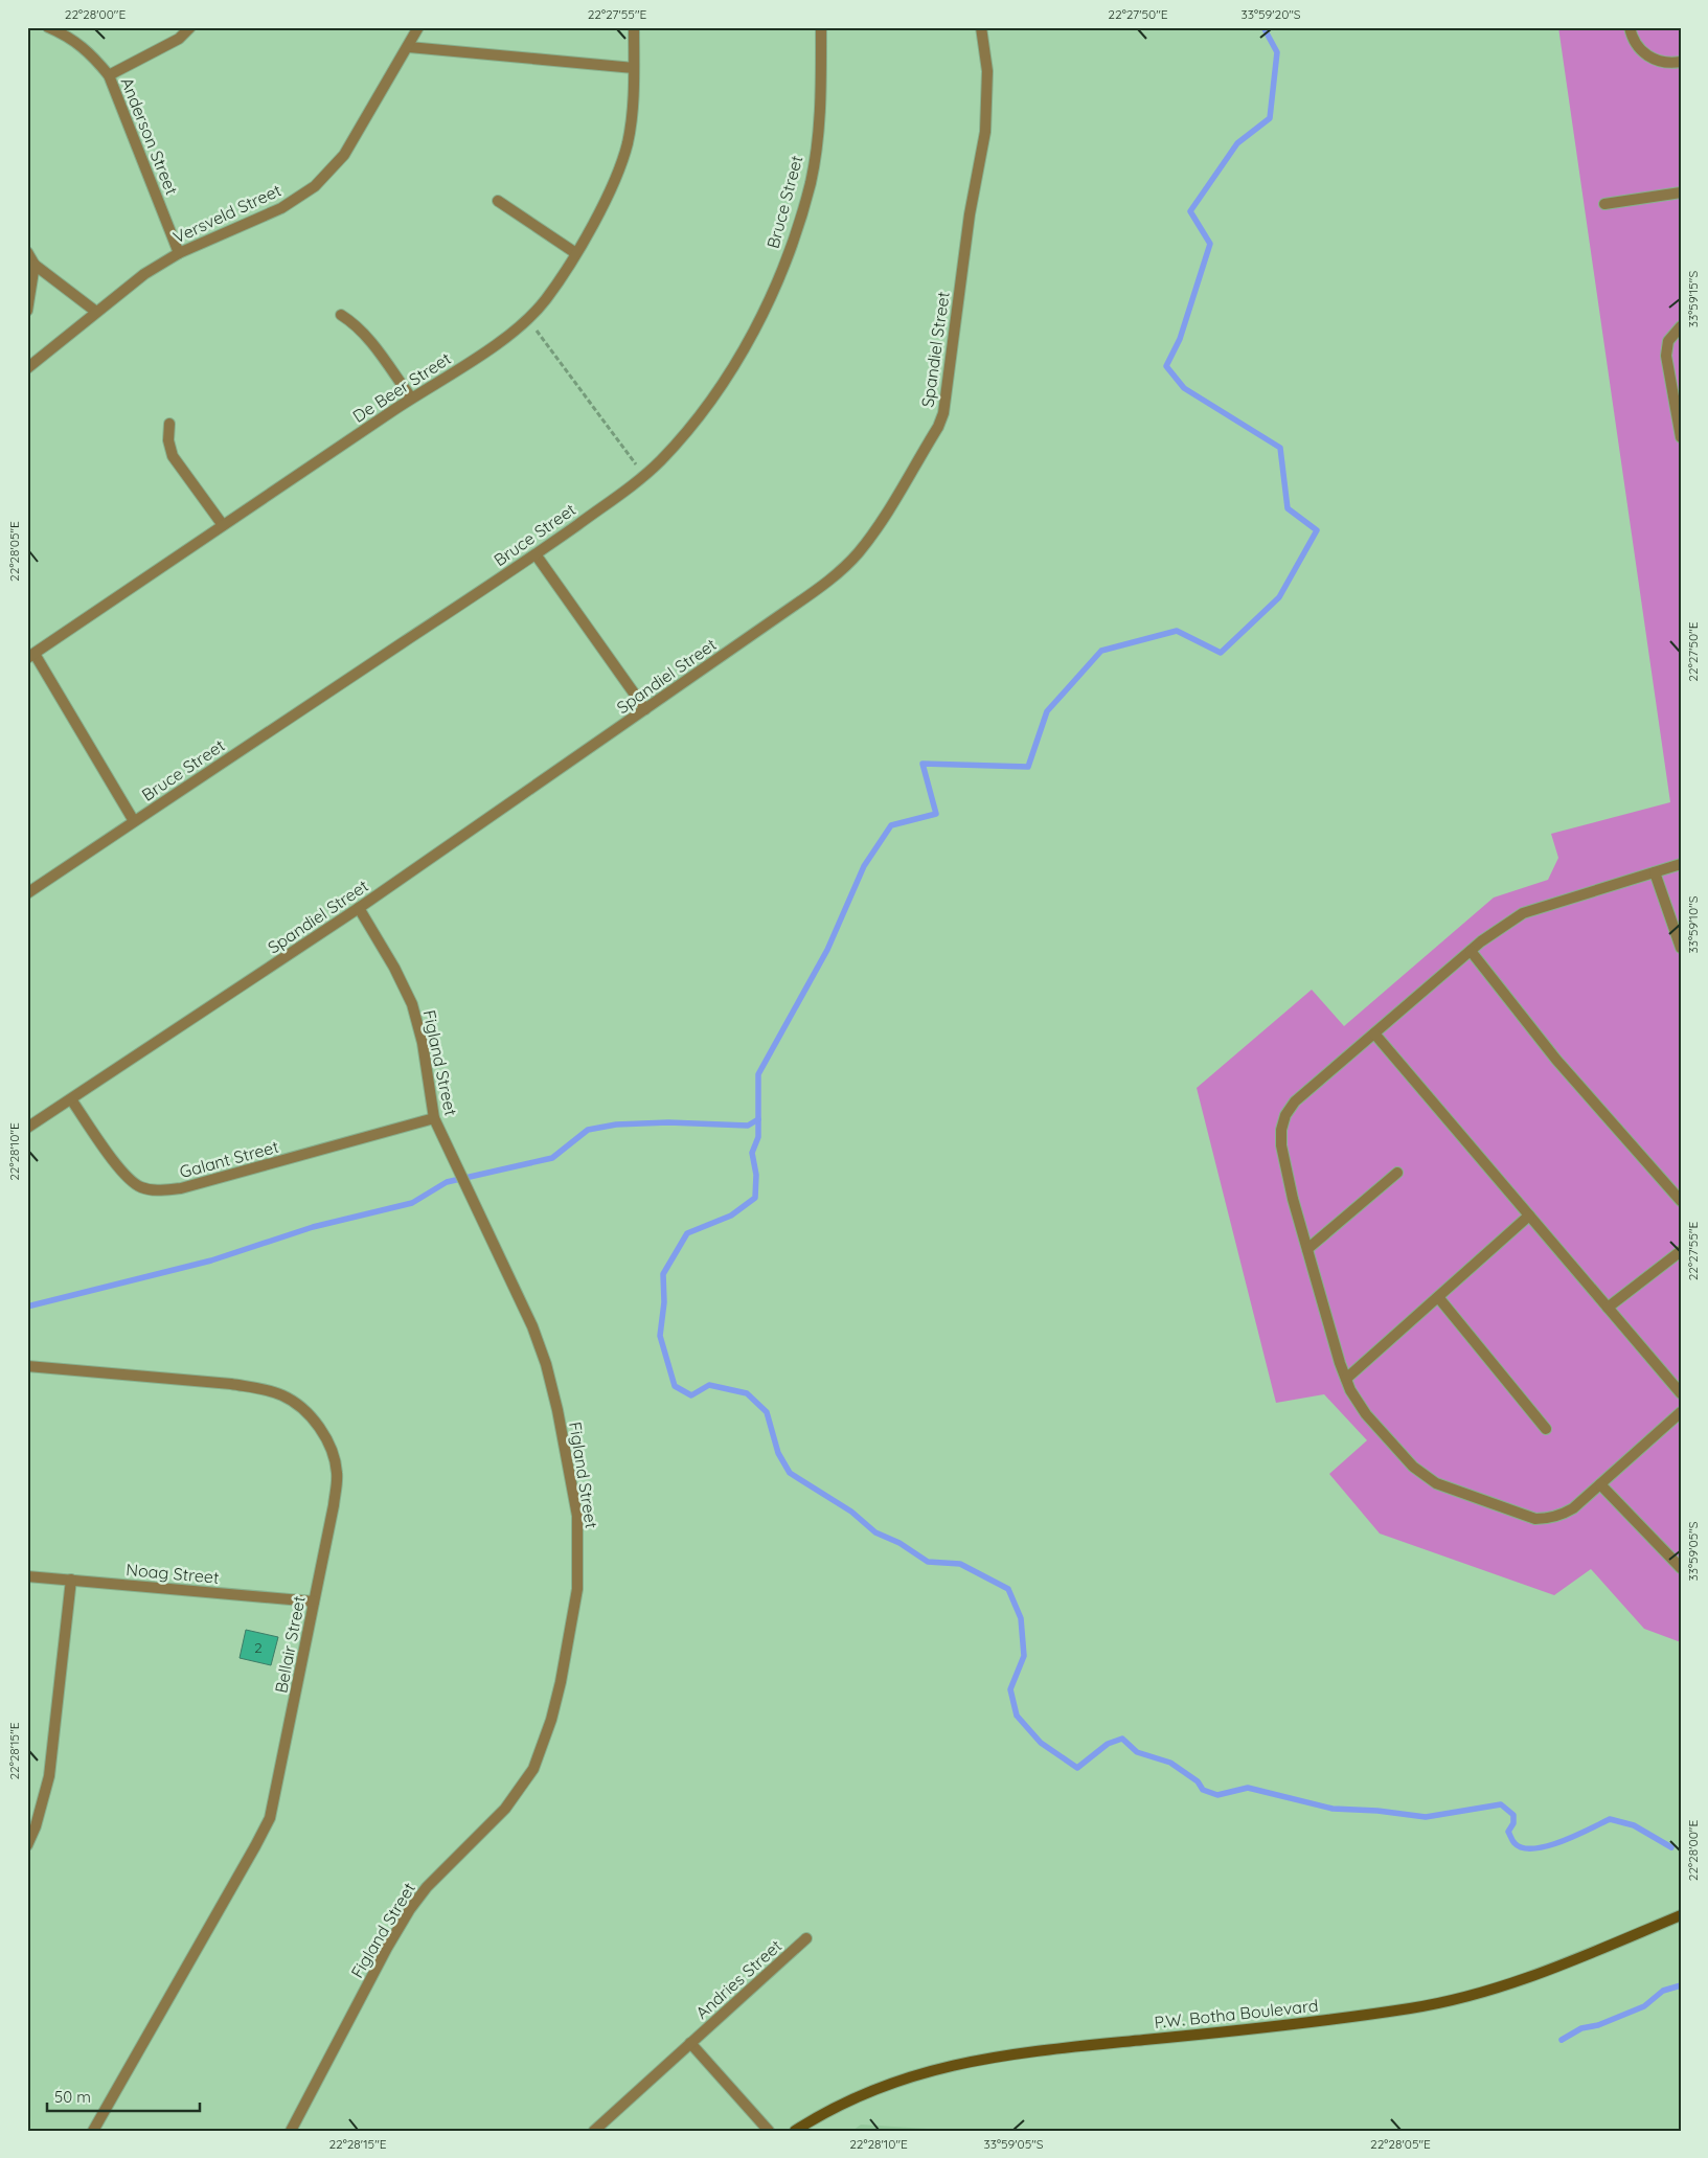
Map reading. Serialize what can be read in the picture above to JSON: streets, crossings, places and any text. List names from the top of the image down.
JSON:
{
  "streets": {
    "street": [
      "Anderson Street",
      "Bruce Street",
      "Versveld Street",
      "Spandiel Street",
      "De Beer Street",
      "Figland Street",
      "Galant Street",
      "Noag Street",
      "Bellair Street",
      "Andries Street",
      "P.W. Botha Boulevard"
    ]
  },
  "crossings": [
    ["Anderson Street", "Versveld Street"],
    ["Spandiel Street", "Figland Street"],
    ["Spandiel Street", "Galant Street"],
    ["Figland Street", "Galant Street"],
    ["Noag Street", "Bellair Street"]
  ],
  "house_numbers": ["2"],
  "scale_bar": "50 m",
  "coordinates": [
    "22°28'00\"E",
    "22°27'55\"E",
    "22°27'50\"E",
    "33°59'20\"S",
    "33°59'15\"S",
    "22°28'05\"E",
    "33°59'10\"S",
    "22°28'10\"E",
    "33°59'05\"S",
    "22°28'15\"E"
  ]
}
